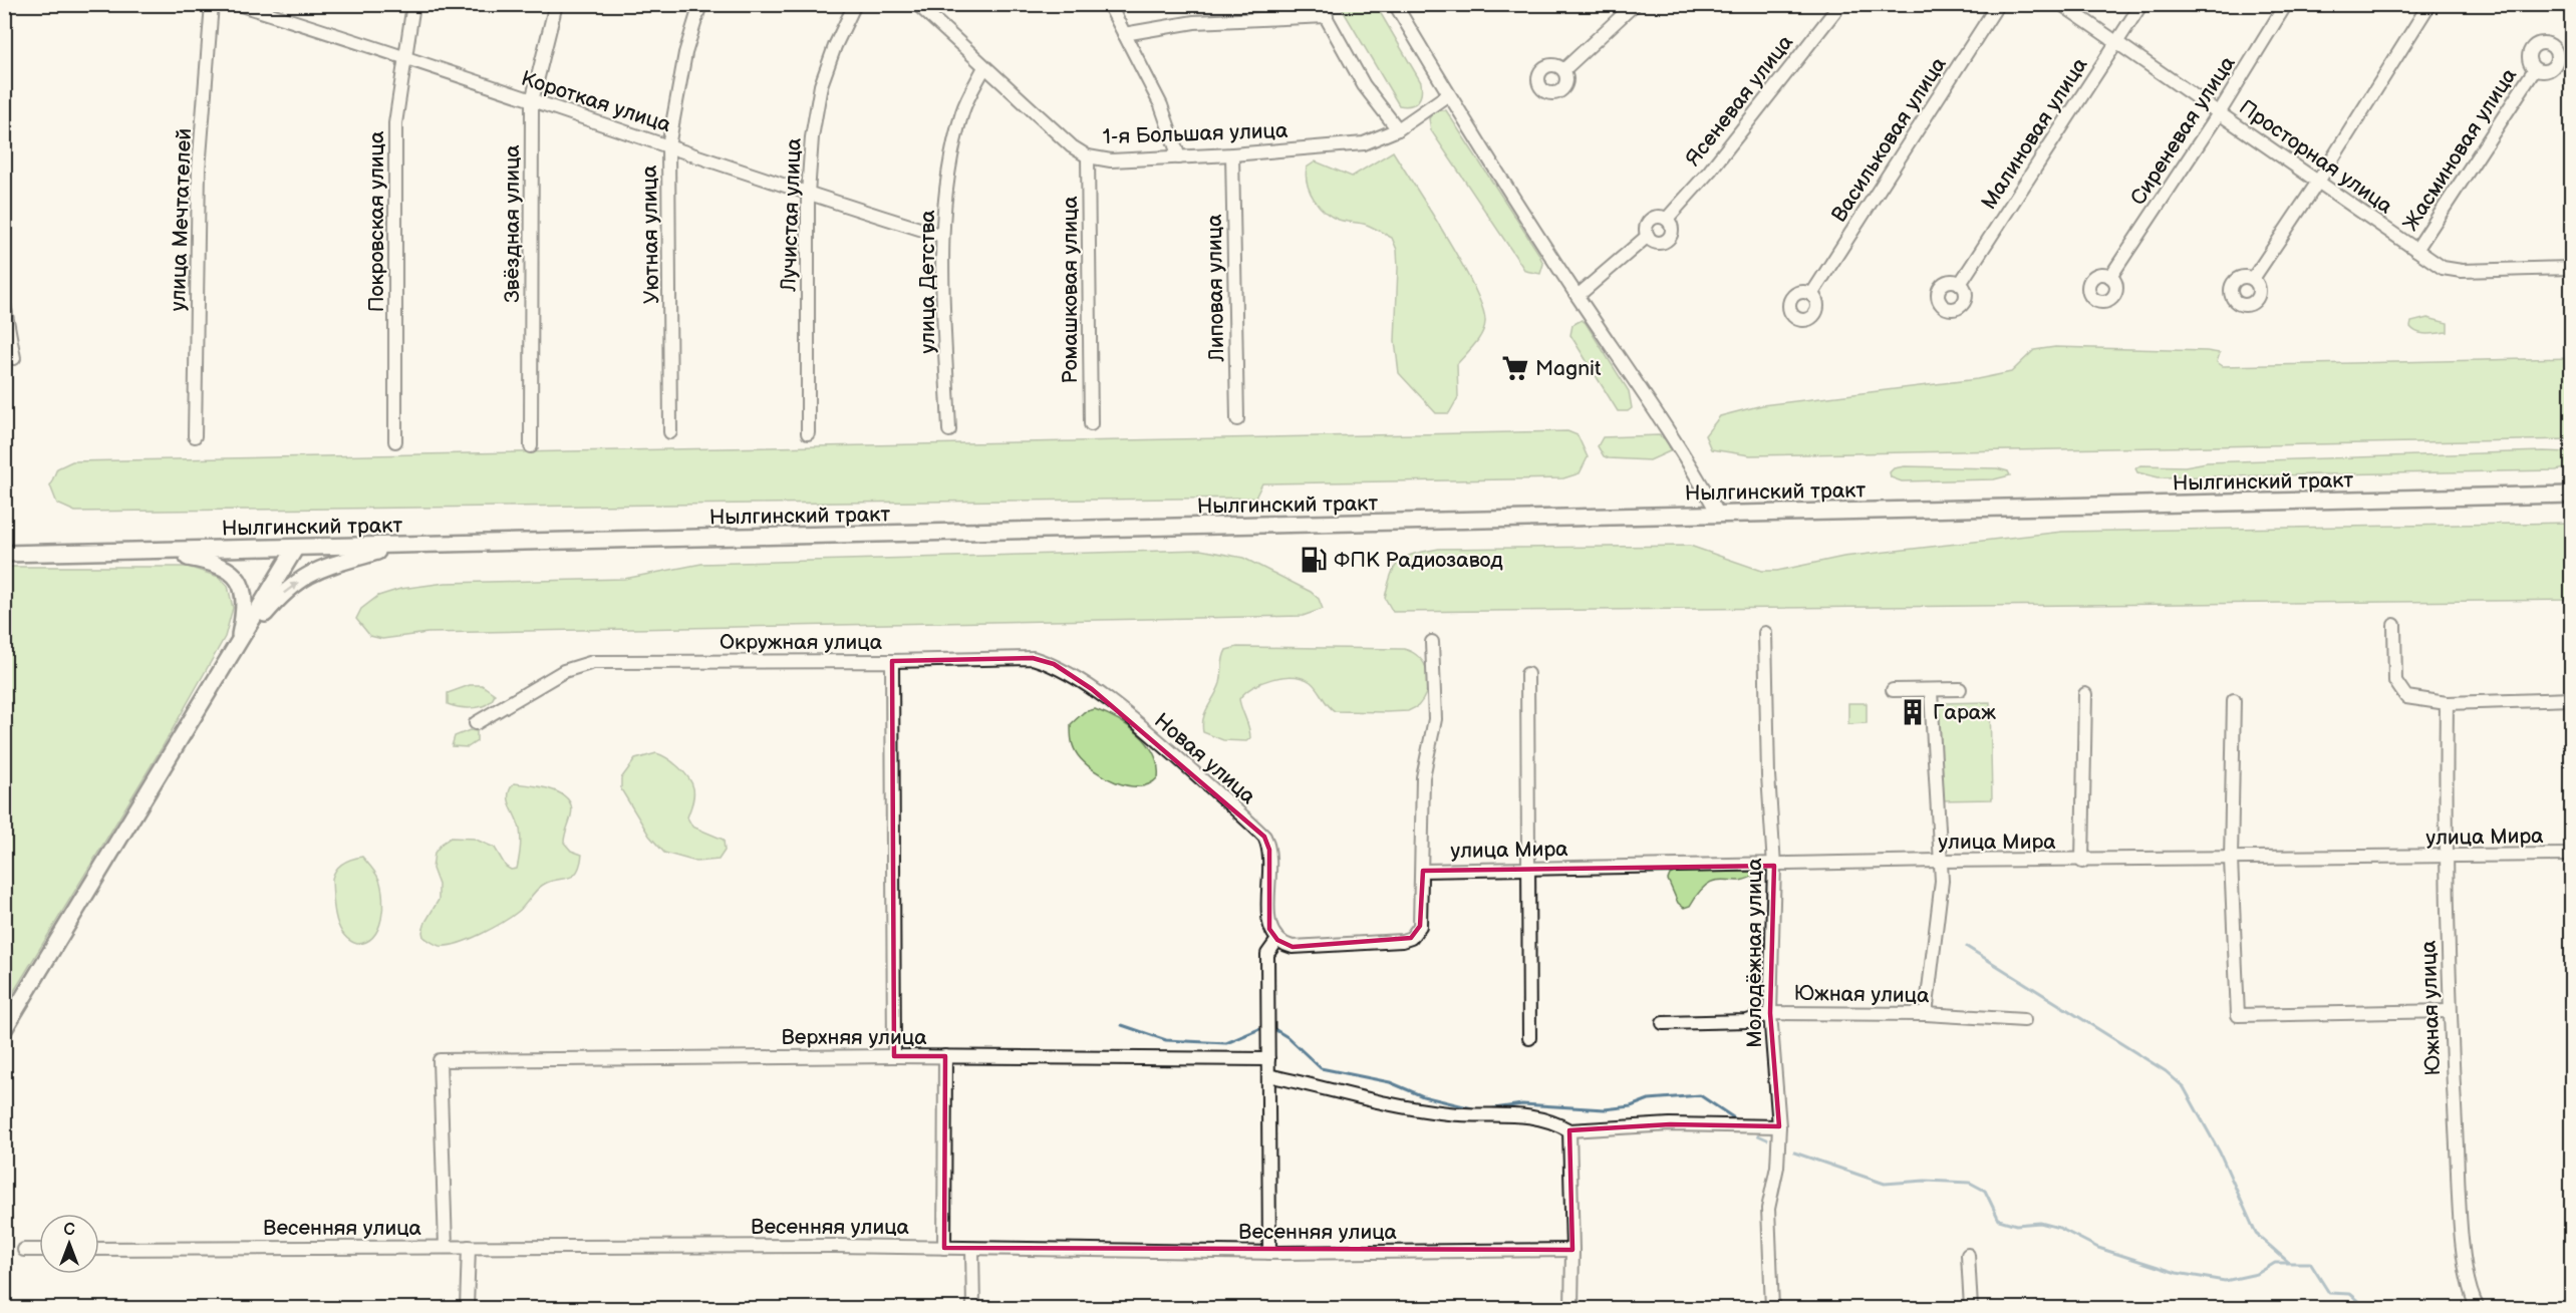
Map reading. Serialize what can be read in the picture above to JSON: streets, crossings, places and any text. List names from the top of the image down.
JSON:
{
  "streets": {
    "main road": ["Нылгинский тракт"],
    "street": [
      "Ясеневая улица",
      "Короткая улица",
      "Сиреневая улица",
      "1-я Большая улица",
      "Малиновая улица",
      "Васильковая улица",
      "Жасминовая улица",
      "Просторная улица",
      "Лучистая улица",
      "улица Мечтателей",
      "Покровская улица",
      "Звёздная улица",
      "Уютная улица",
      "улица Детства",
      "Липовая улица",
      "Ромашковая улица",
      "Окружная улица",
      "Новая улица",
      "улица Мира",
      "Молодёжная улица",
      "Южная улица",
      "Верхняя улица",
      "Весенняя улица"
    ]
  },
  "crossings": [
    ["Короткая улица", "Лучистая улица"],
    ["Короткая улица", "Покровская улица"],
    ["Короткая улица", "Звёздная улица"],
    ["Короткая улица", "Уютная улица"],
    ["Короткая улица", "улица Детства"],
    ["Сиреневая улица", "Просторная улица"],
    ["1-я Большая улица", "улица Детства"],
    ["1-я Большая улица", "Липовая улица"],
    ["1-я Большая улица", "Ромашковая улица"],
    ["Малиновая улица", "Просторная улица"],
    ["Жасминовая улица", "Просторная улица"],
    ["Окружная улица", "Новая улица"],
    ["Окружная улица", "Верхняя улица"],
    ["улица Мира", "Молодёжная улица"],
    ["улица Мира", "Южная улица"],
    ["Молодёжная улица", "Южная улица"],
    ["Верхняя улица", "Весенняя улица"]
  ],
  "places": {
    "supermarket": ["Magnit"],
    "fuel station": ["ФПК Радиозавод"],
    "building": ["Гараж"]
  },
  "north": "top"
}
